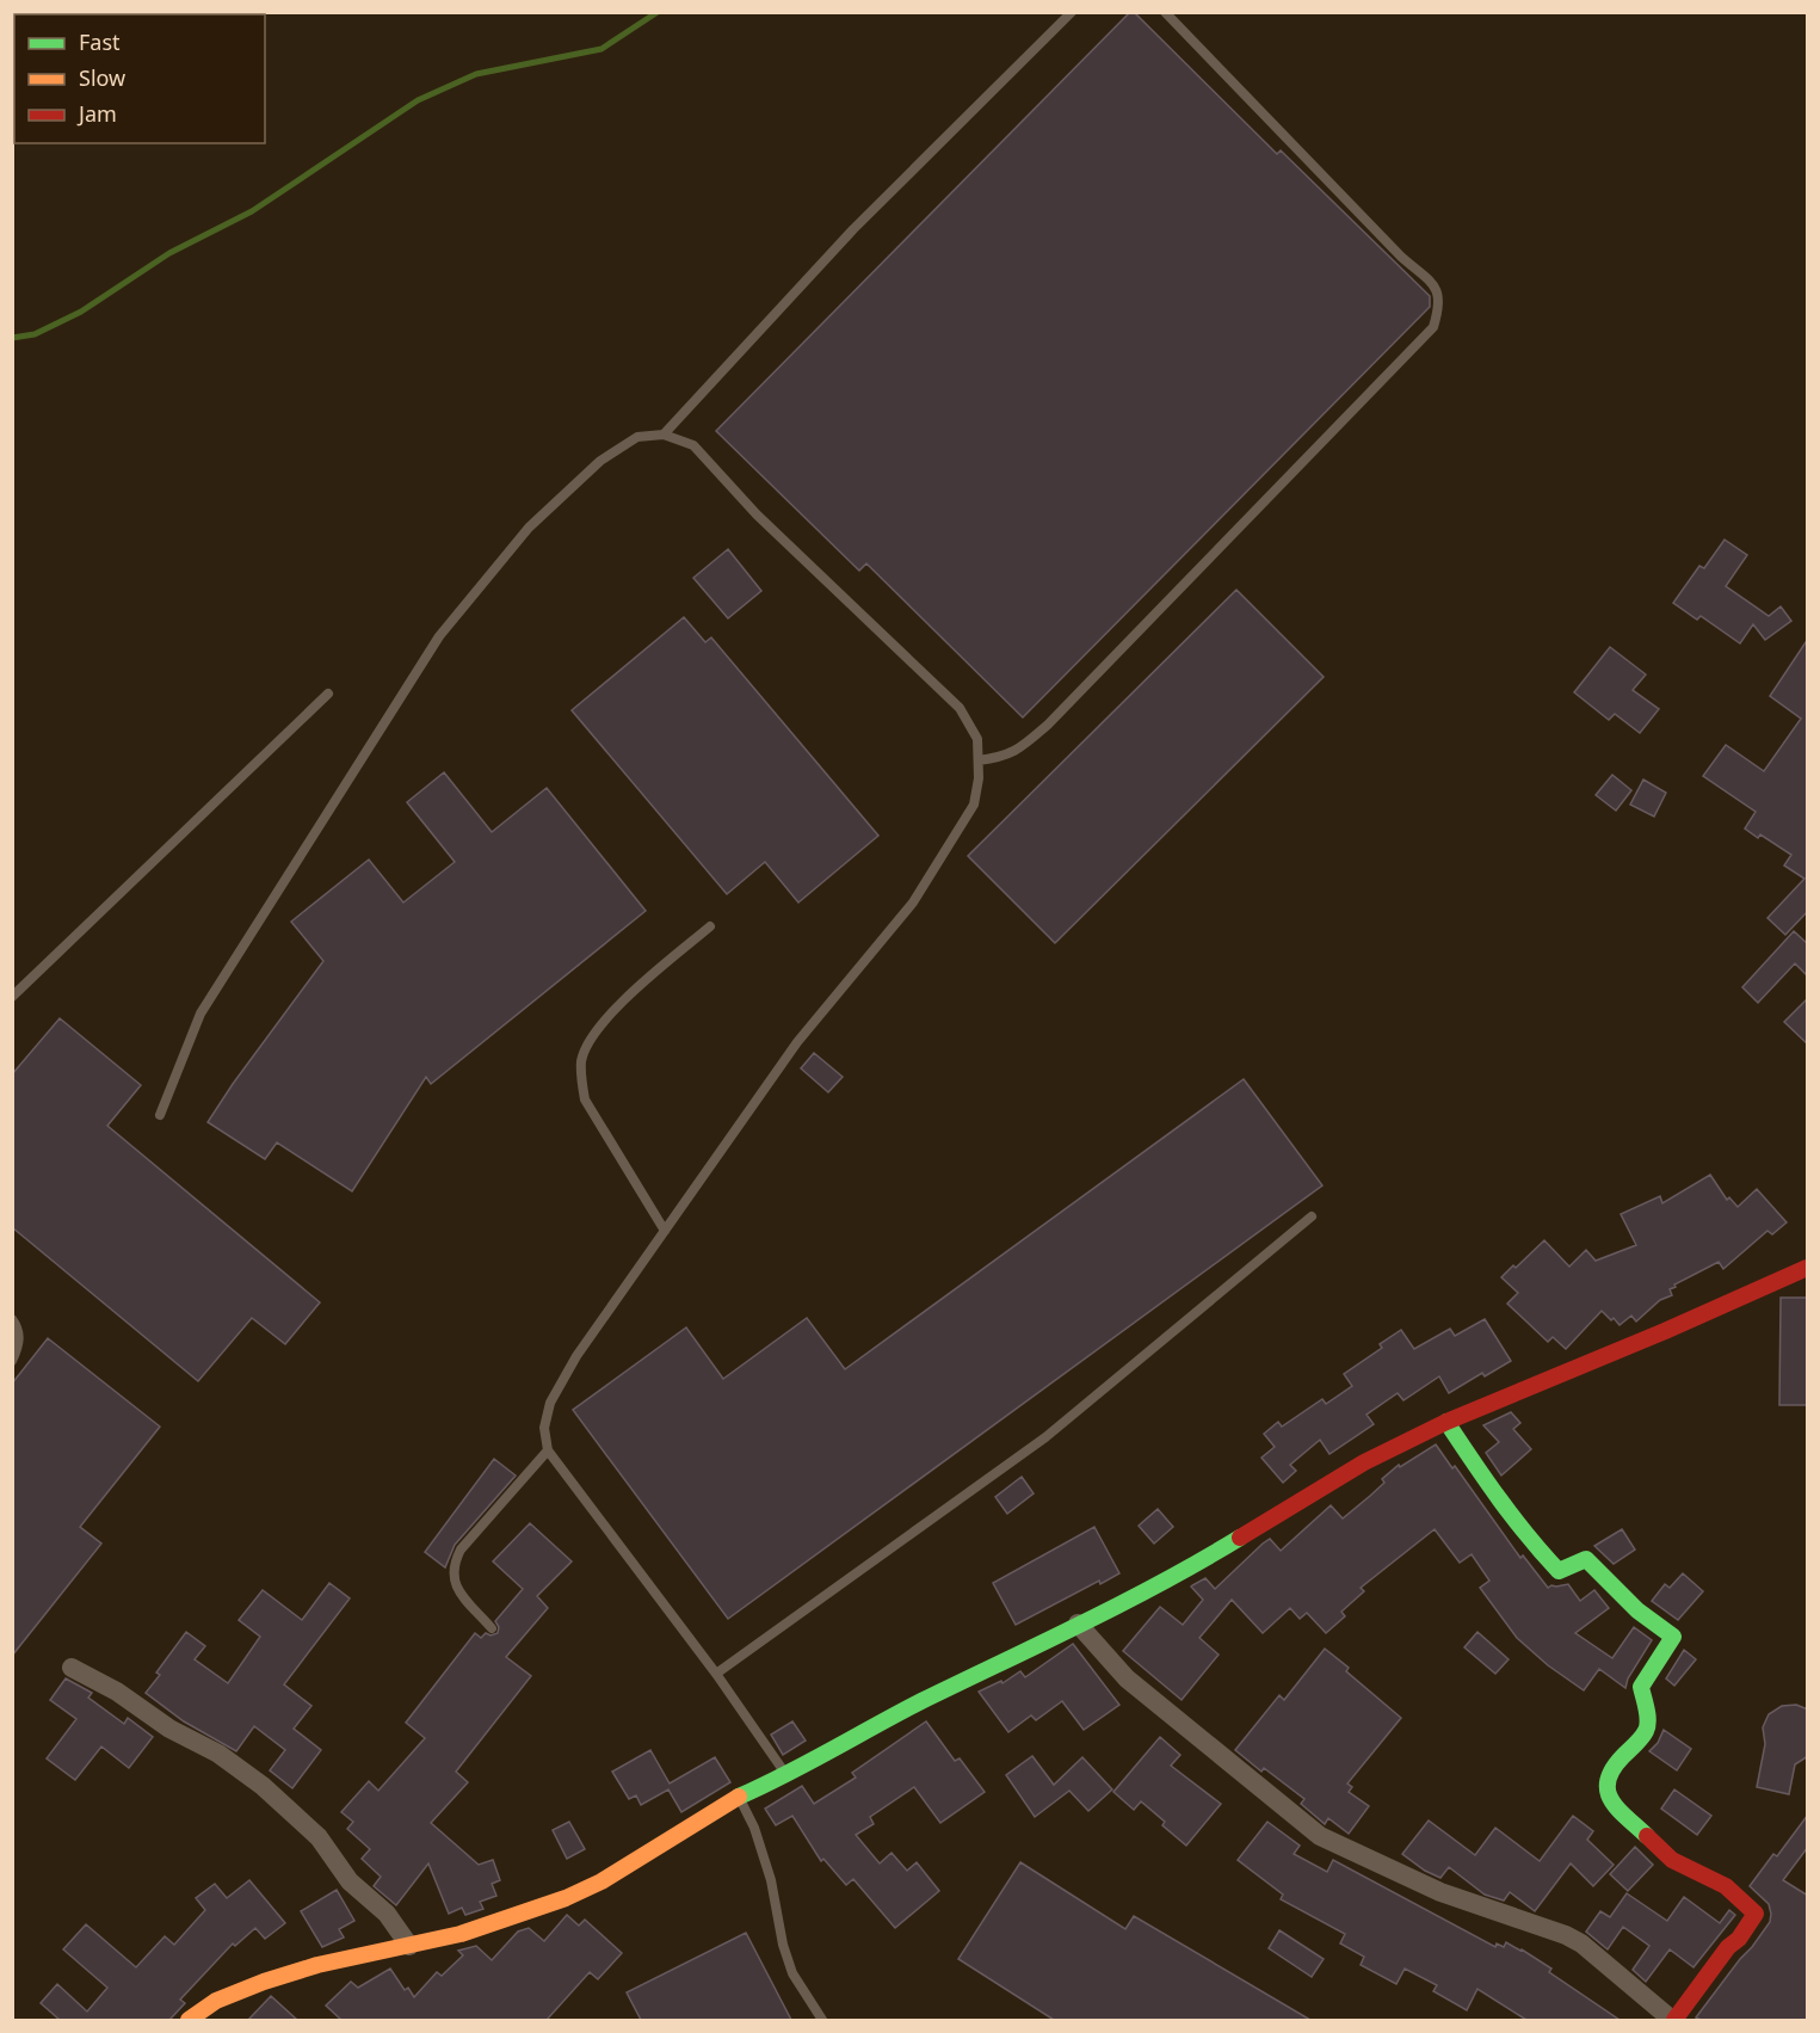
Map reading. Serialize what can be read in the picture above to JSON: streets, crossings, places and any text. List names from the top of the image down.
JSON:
{
  "legend": ["Fast", "Slow", "Jam"]
}
